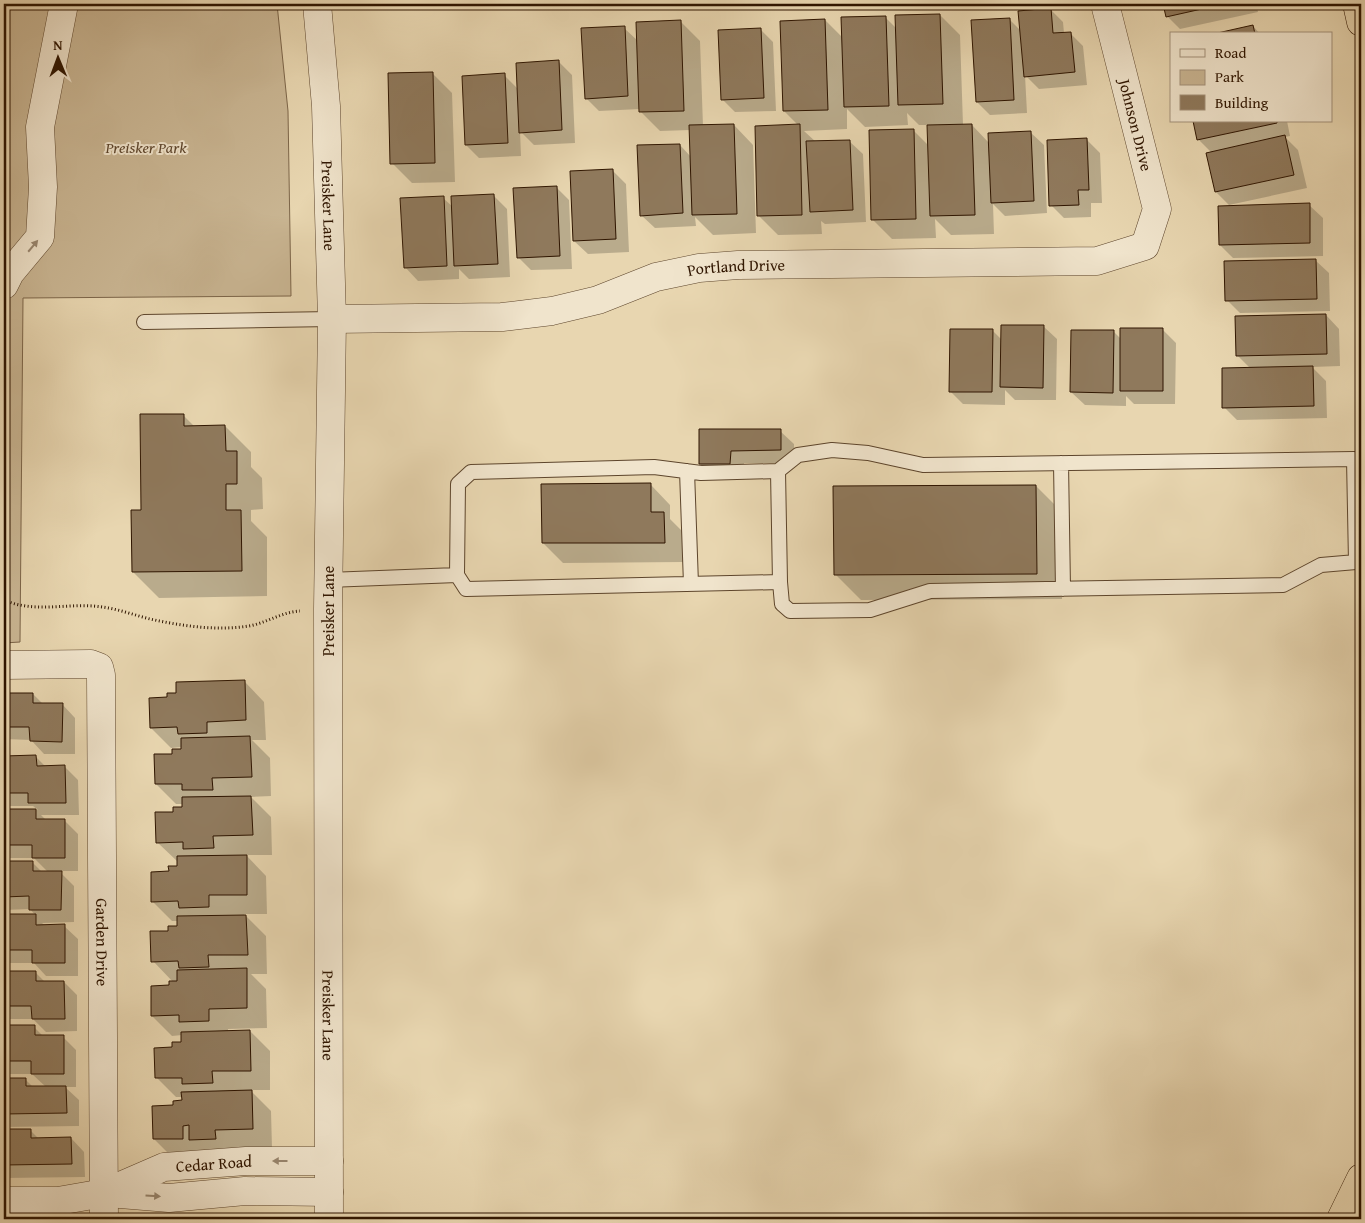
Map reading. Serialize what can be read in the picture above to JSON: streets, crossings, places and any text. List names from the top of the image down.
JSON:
{
  "streets": {
    "street": [
      "Johnson Drive",
      "Preisker Lane",
      "Portland Drive",
      "Garden Drive",
      "Cedar Road"
    ]
  },
  "crossings": [
    ["Johnson Drive", "Portland Drive"],
    ["Preisker Lane", "Portland Drive"],
    ["Preisker Lane", "Cedar Road"],
    ["Garden Drive", "Cedar Road"]
  ],
  "parks": ["Preisker Park"],
  "legend": ["Road", "Park", "Building"],
  "north": "top"
}
